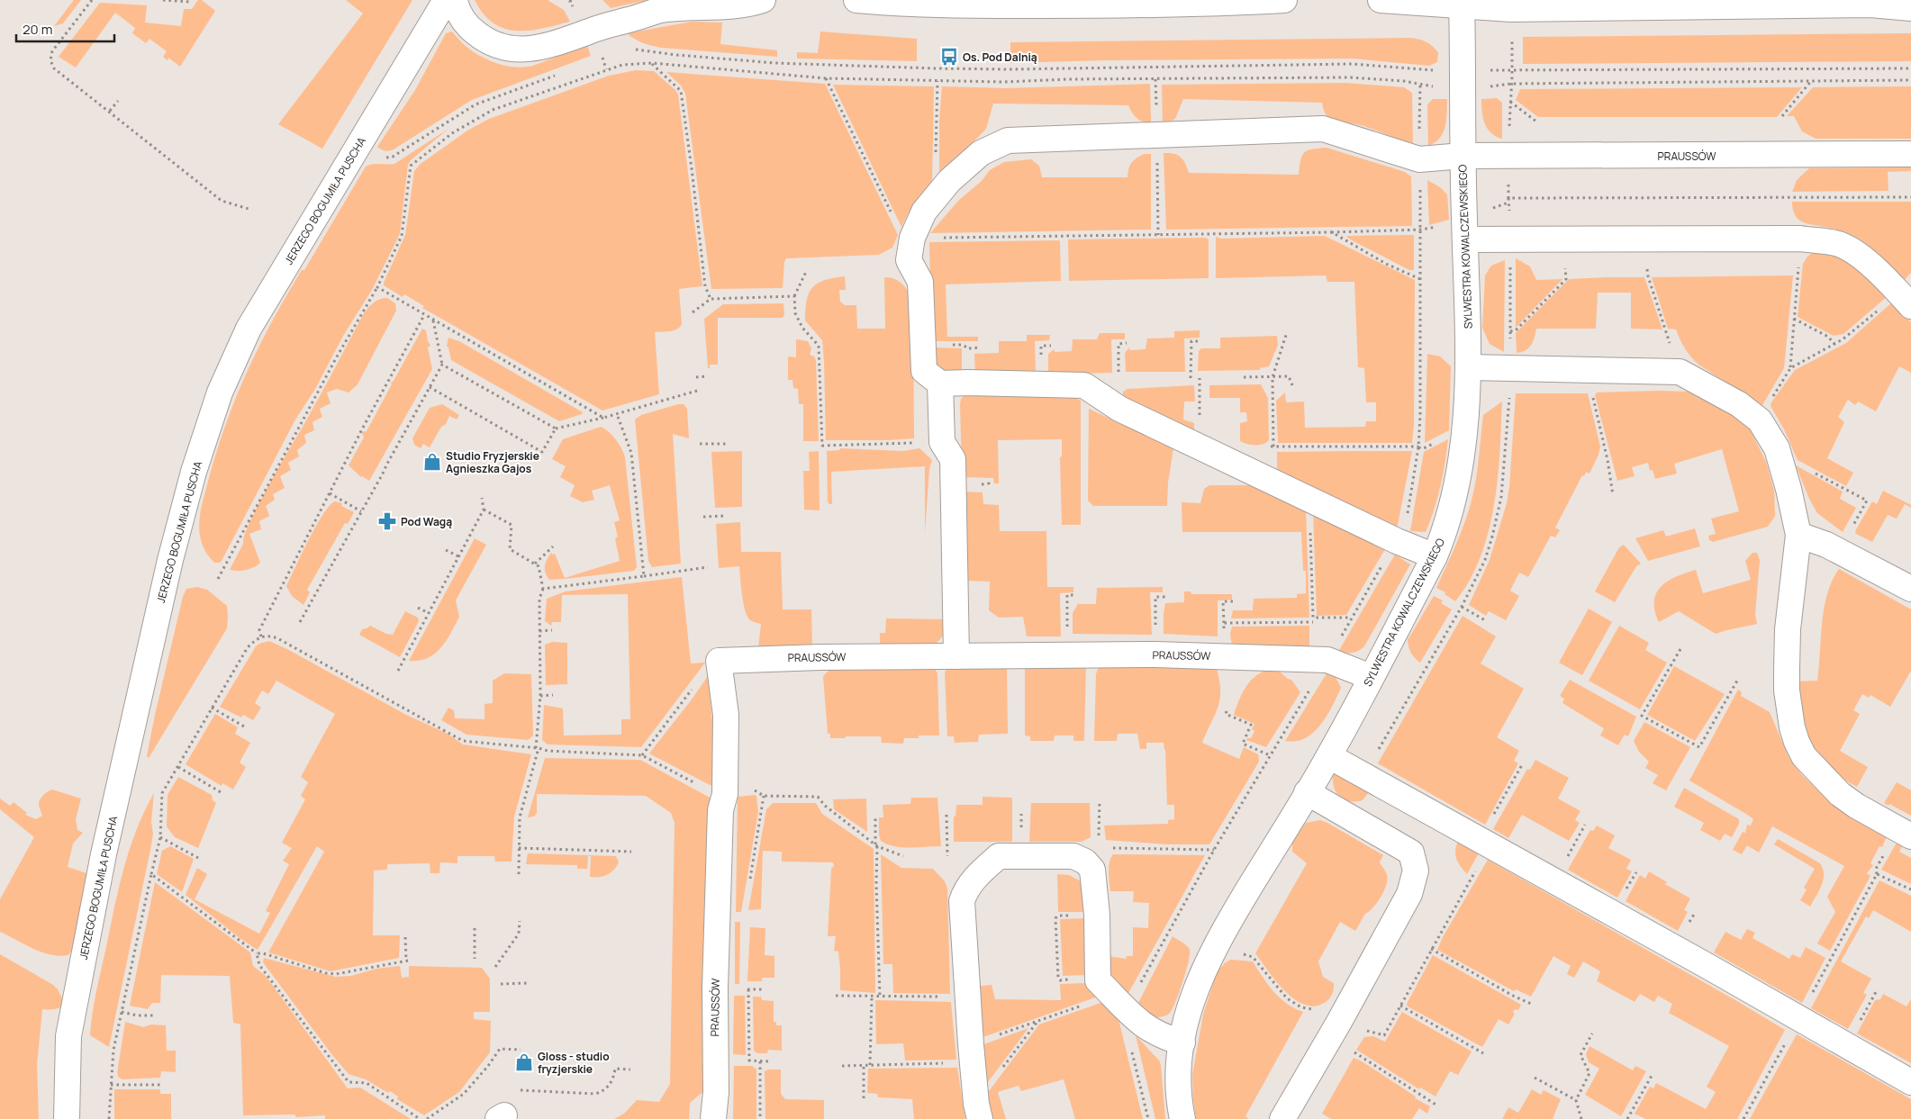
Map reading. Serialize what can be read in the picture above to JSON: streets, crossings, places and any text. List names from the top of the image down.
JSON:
{
  "streets": {
    "street": ["PRAUSSÓW", "JERZEGO BOGUMIŁA PUSCHA", "SYLWESTRA KOWALCZEWSKIEGO"]
  },
  "crossings": [
    ["PRAUSSÓW", "SYLWESTRA KOWALCZEWSKIEGO"]
  ],
  "places": {
    "bus stop": ["Os. Pod Dalnią"],
    "shop": ["Studio Fryzjerskie Agnieszka Gajos", "Gloss - studio fryzjerskie"],
    "pharmacy": ["Pod Wagą"]
  },
  "scale_bar": "20 m"
}
